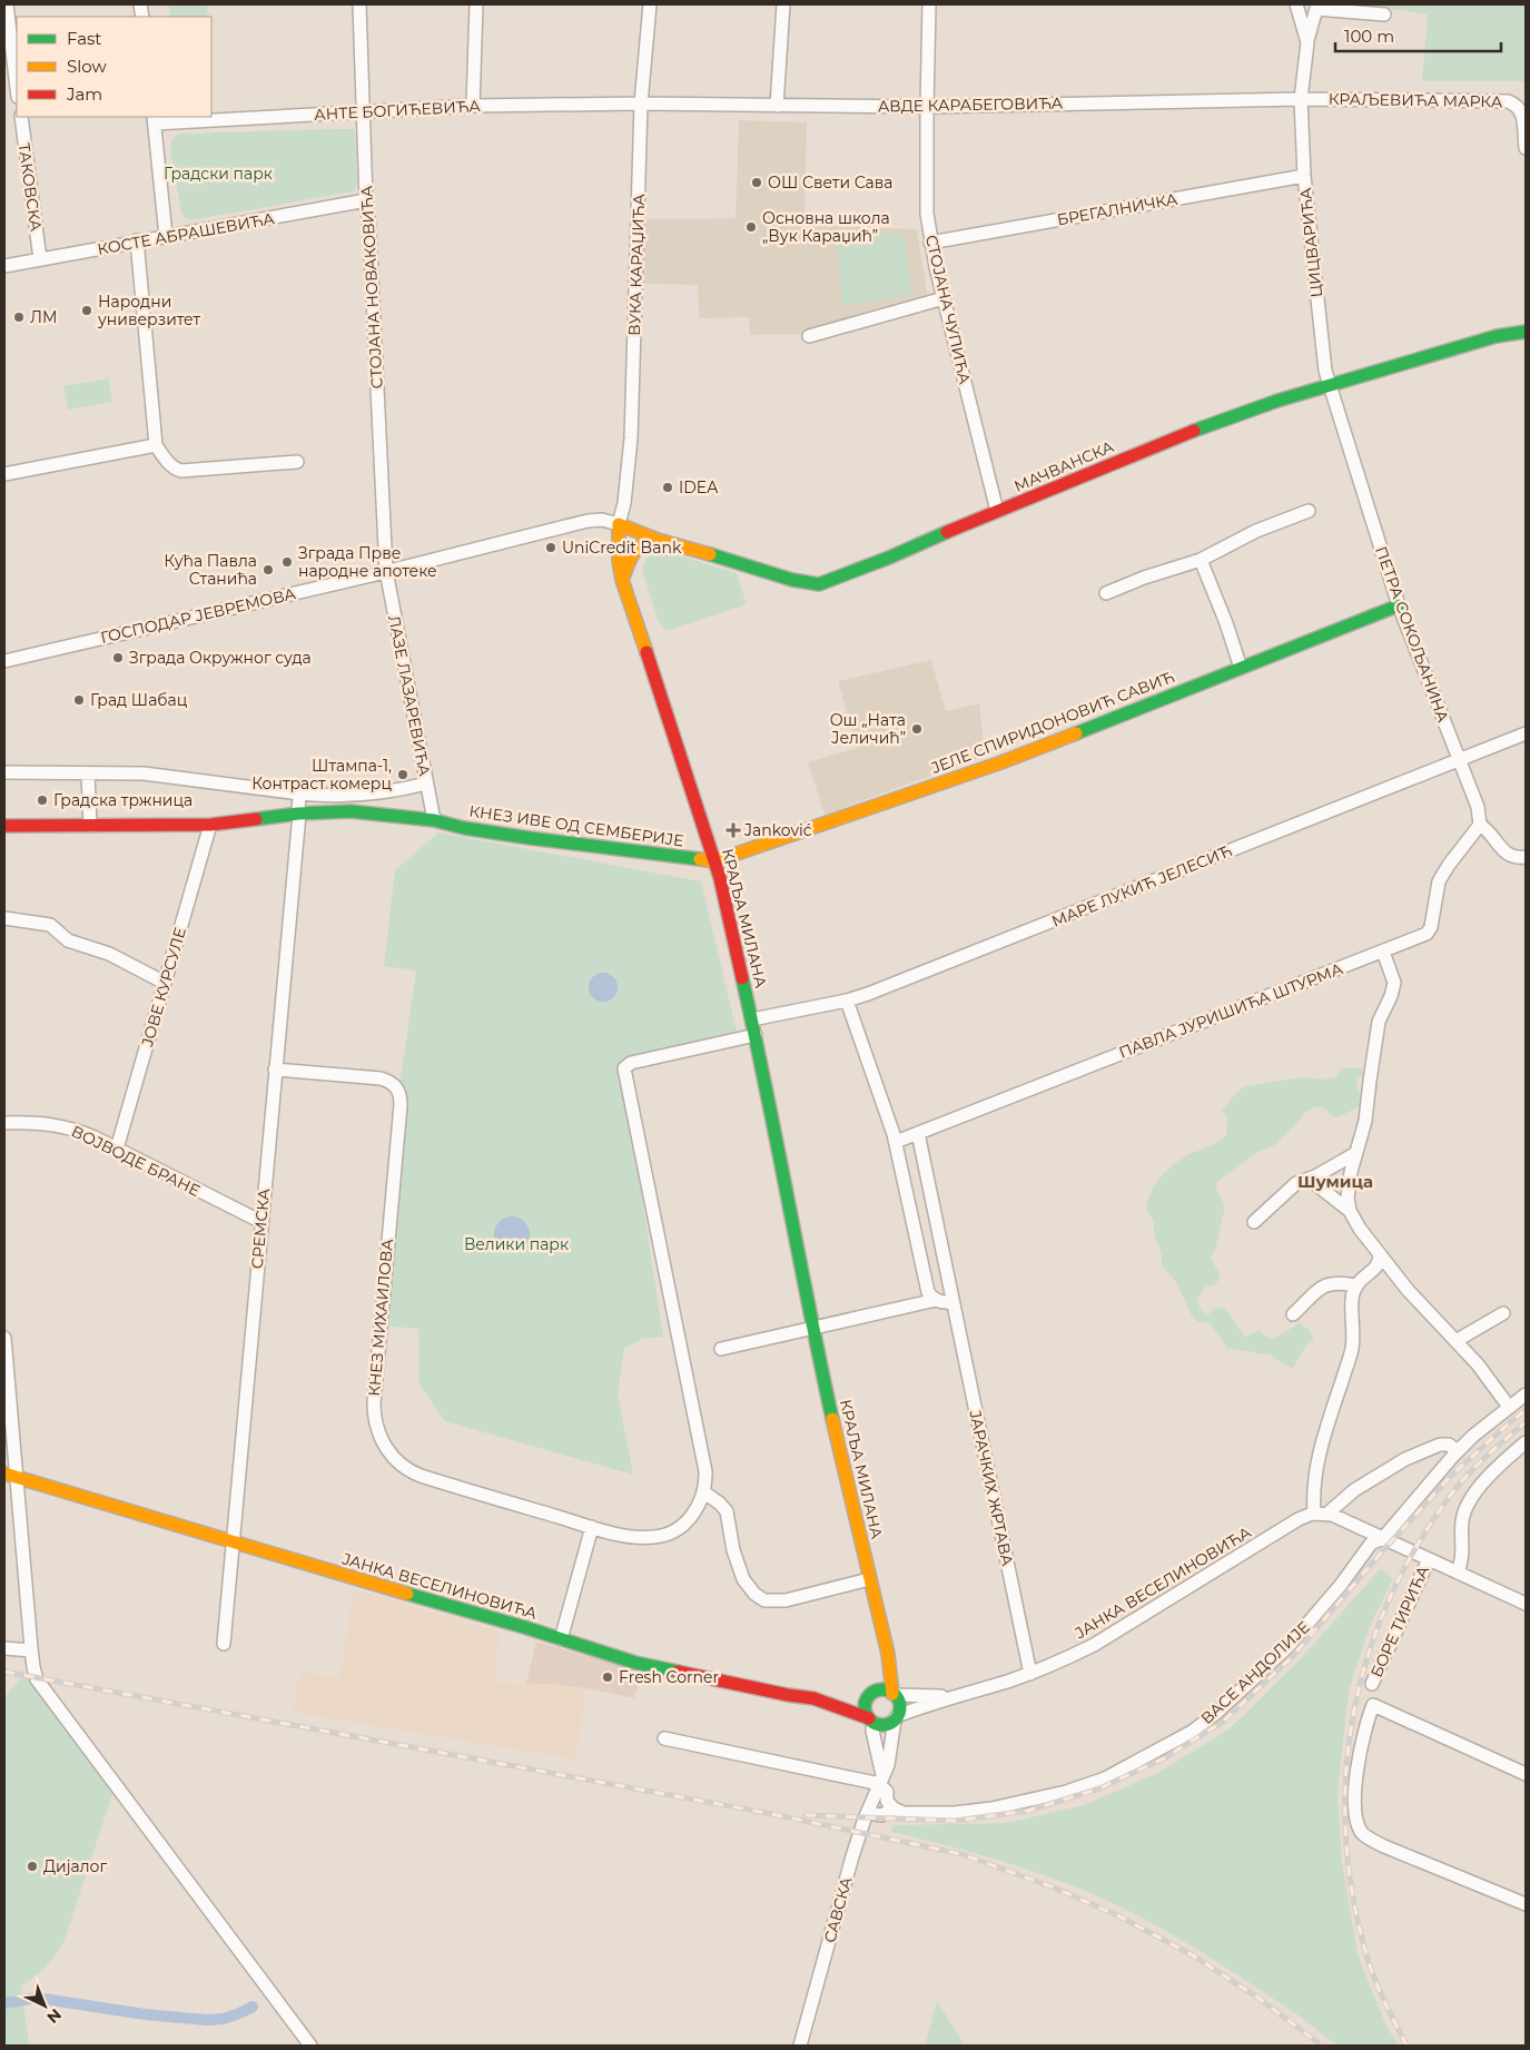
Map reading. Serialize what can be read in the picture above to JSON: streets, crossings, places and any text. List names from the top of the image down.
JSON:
{
  "streets": {
    "main road": [
      "МАЧВАНСКА",
      "ЈЕЛЕ СПИРИДОНОВИЋ САВИЋ",
      "КНЕЗ ИВЕ ОД СЕМБЕРИЈЕ",
      "КРАЉА МИЛАНА",
      "ЈАНКА ВЕСЕЛИНОВИЋА"
    ],
    "street": [
      "КРАЉЕВИЋА МАРКА",
      "АВДЕ КАРАБЕГОВИЋА",
      "АНТЕ БОГИЋЕВИЋА",
      "ТАКОВСКА",
      "БРЕГАЛНИЧКА",
      "КОСТЕ АБРАШЕВИЋА",
      "ЦИЦВАРИЋА",
      "ВУКА КАРАЏИЋА",
      "СТОЈАНА НОВАКОВИЋА",
      "СТОЈАНА ЧУПИЋА",
      "ГОСПОДАР ЈЕВРЕМОВА",
      "ПЕТРА СОКОЉАНИНА",
      "ЛАЗЕ ЛАЗАРЕВИЋА",
      "МАРЕ ЛУКИЋ ЈЕЛЕСИЋ",
      "ЈОВЕ КУРСУЛЕ",
      "ПАВЛА ЈУРИШИЋА ШТУРМА",
      "ВОЈВОДЕ БРАНЕ",
      "СРЕМСКА",
      "КНЕЗ МИХАИЛОВА",
      "ЈАРАЧКИХ ЖРТАВА",
      "БОРЕ ТИРИЋА",
      "ВАСЕ АНДОЛИЈЕ",
      "САВСКА"
    ]
  },
  "crossings": [
    ["КРАЉЕВИЋА МАРКА", "АВДЕ КАРАБЕГОВИЋА"],
    ["КРАЉЕВИЋА МАРКА", "ЦИЦВАРИЋА"],
    ["АВДЕ КАРАБЕГОВИЋА", "АНТЕ БОГИЋЕВИЋА"],
    ["АВДЕ КАРАБЕГОВИЋА", "ЦИЦВАРИЋА"],
    ["АВДЕ КАРАБЕГОВИЋА", "ВУКА КАРАЏИЋА"],
    ["АВДЕ КАРАБЕГОВИЋА", "СТОЈАНА ЧУПИЋА"],
    ["АНТЕ БОГИЋЕВИЋА", "ВУКА КАРАЏИЋА"],
    ["АНТЕ БОГИЋЕВИЋА", "СТОЈАНА НОВАКОВИЋА"],
    ["ТАКОВСКА", "КОСТЕ АБРАШЕВИЋА"],
    ["БРЕГАЛНИЧКА", "ЦИЦВАРИЋА"],
    ["БРЕГАЛНИЧКА", "СТОЈАНА ЧУПИЋА"],
    ["КОСТЕ АБРАШЕВИЋА", "СТОЈАНА НОВАКОВИЋА"],
    ["ЦИЦВАРИЋА", "МАЧВАНСКА"],
    ["ЦИЦВАРИЋА", "ПЕТРА СОКОЉАНИНА"],
    ["ВУКА КАРАЏИЋА", "МАЧВАНСКА"],
    ["ВУКА КАРАЏИЋА", "ГОСПОДАР ЈЕВРЕМОВА"],
    ["ВУКА КАРАЏИЋА", "КРАЉА МИЛАНА"],
    ["СТОЈАНА НОВАКОВИЋА", "ГОСПОДАР ЈЕВРЕМОВА"],
    ["СТОЈАНА НОВАКОВИЋА", "ЛАЗЕ ЛАЗАРЕВИЋА"],
    ["СТОЈАНА ЧУПИЋА", "МАЧВАНСКА"],
    ["МАЧВАНСКА", "ГОСПОДАР ЈЕВРЕМОВА"],
    ["МАЧВАНСКА", "ПЕТРА СОКОЉАНИНА"],
    ["МАЧВАНСКА", "КРАЉА МИЛАНА"],
    ["ГОСПОДАР ЈЕВРЕМОВА", "ЛАЗЕ ЛАЗАРЕВИЋА"],
    ["ГОСПОДАР ЈЕВРЕМОВА", "КРАЉА МИЛАНА"],
    ["ПЕТРА СОКОЉАНИНА", "ЈЕЛЕ СПИРИДОНОВИЋ САВИЋ"],
    ["ПЕТРА СОКОЉАНИНА", "МАРЕ ЛУКИЋ ЈЕЛЕСИЋ"],
    ["ПЕТРА СОКОЉАНИНА", "ПАВЛА ЈУРИШИЋА ШТУРМА"],
    ["ЛАЗЕ ЛАЗАРЕВИЋА", "КНЕЗ ИВЕ ОД СЕМБЕРИЈЕ"],
    ["ЈЕЛЕ СПИРИДОНОВИЋ САВИЋ", "КНЕЗ ИВЕ ОД СЕМБЕРИЈЕ"],
    ["ЈЕЛЕ СПИРИДОНОВИЋ САВИЋ", "КРАЉА МИЛАНА"],
    ["КНЕЗ ИВЕ ОД СЕМБЕРИЈЕ", "КРАЉА МИЛАНА"],
    ["КНЕЗ ИВЕ ОД СЕМБЕРИЈЕ", "ЈОВЕ КУРСУЛЕ"],
    ["КНЕЗ ИВЕ ОД СЕМБЕРИЈЕ", "СРЕМСКА"],
    ["МАРЕ ЛУКИЋ ЈЕЛЕСИЋ", "КРАЉА МИЛАНА"],
    ["КРАЉА МИЛАНА", "ЈАНКА ВЕСЕЛИНОВИЋА"],
    ["КРАЉА МИЛАНА", "САВСКА"],
    ["ЈОВЕ КУРСУЛЕ", "ВОЈВОДЕ БРАНЕ"],
    ["ПАВЛА ЈУРИШИЋА ШТУРМА", "ЈАРАЧКИХ ЖРТАВА"],
    ["ВОЈВОДЕ БРАНЕ", "СРЕМСКА"],
    ["СРЕМСКА", "КНЕЗ МИХАИЛОВА"],
    ["СРЕМСКА", "ЈАНКА ВЕСЕЛИНОВИЋА"],
    ["ЈАРАЧКИХ ЖРТАВА", "ЈАНКА ВЕСЕЛИНОВИЋА"],
    ["ЈАНКА ВЕСЕЛИНОВИЋА", "САВСКА"],
    ["БОРЕ ТИРИЋА", "ВАСЕ АНДОЛИЈЕ"],
    ["ВАСЕ АНДОЛИЈЕ", "САВСКА"]
  ],
  "districts": ["Шумица"],
  "parks": ["Градски парк", "Велики парк"],
  "places": {
    "other": [
      "ОШ Свети Сава",
      "Основна школа „Вук Караџић”",
      "Народни универзитет",
      "ЛМ",
      "IDEA",
      "UniCredit Bank",
      "Зграда Прве народне апотеке",
      "Кућа Павла Станића",
      "Зграда Окружног суда",
      "Град Шабац",
      "Ош „Ната Јеличић”",
      "Штампа-1, Контраст комерц",
      "Градска тржница",
      "Fresh Corner",
      "Дијалог"
    ],
    "health": ["Janković"]
  },
  "legend": ["Fast", "Slow", "Jam"],
  "scale_bar": "100 m",
  "north": "bottom right"
}
